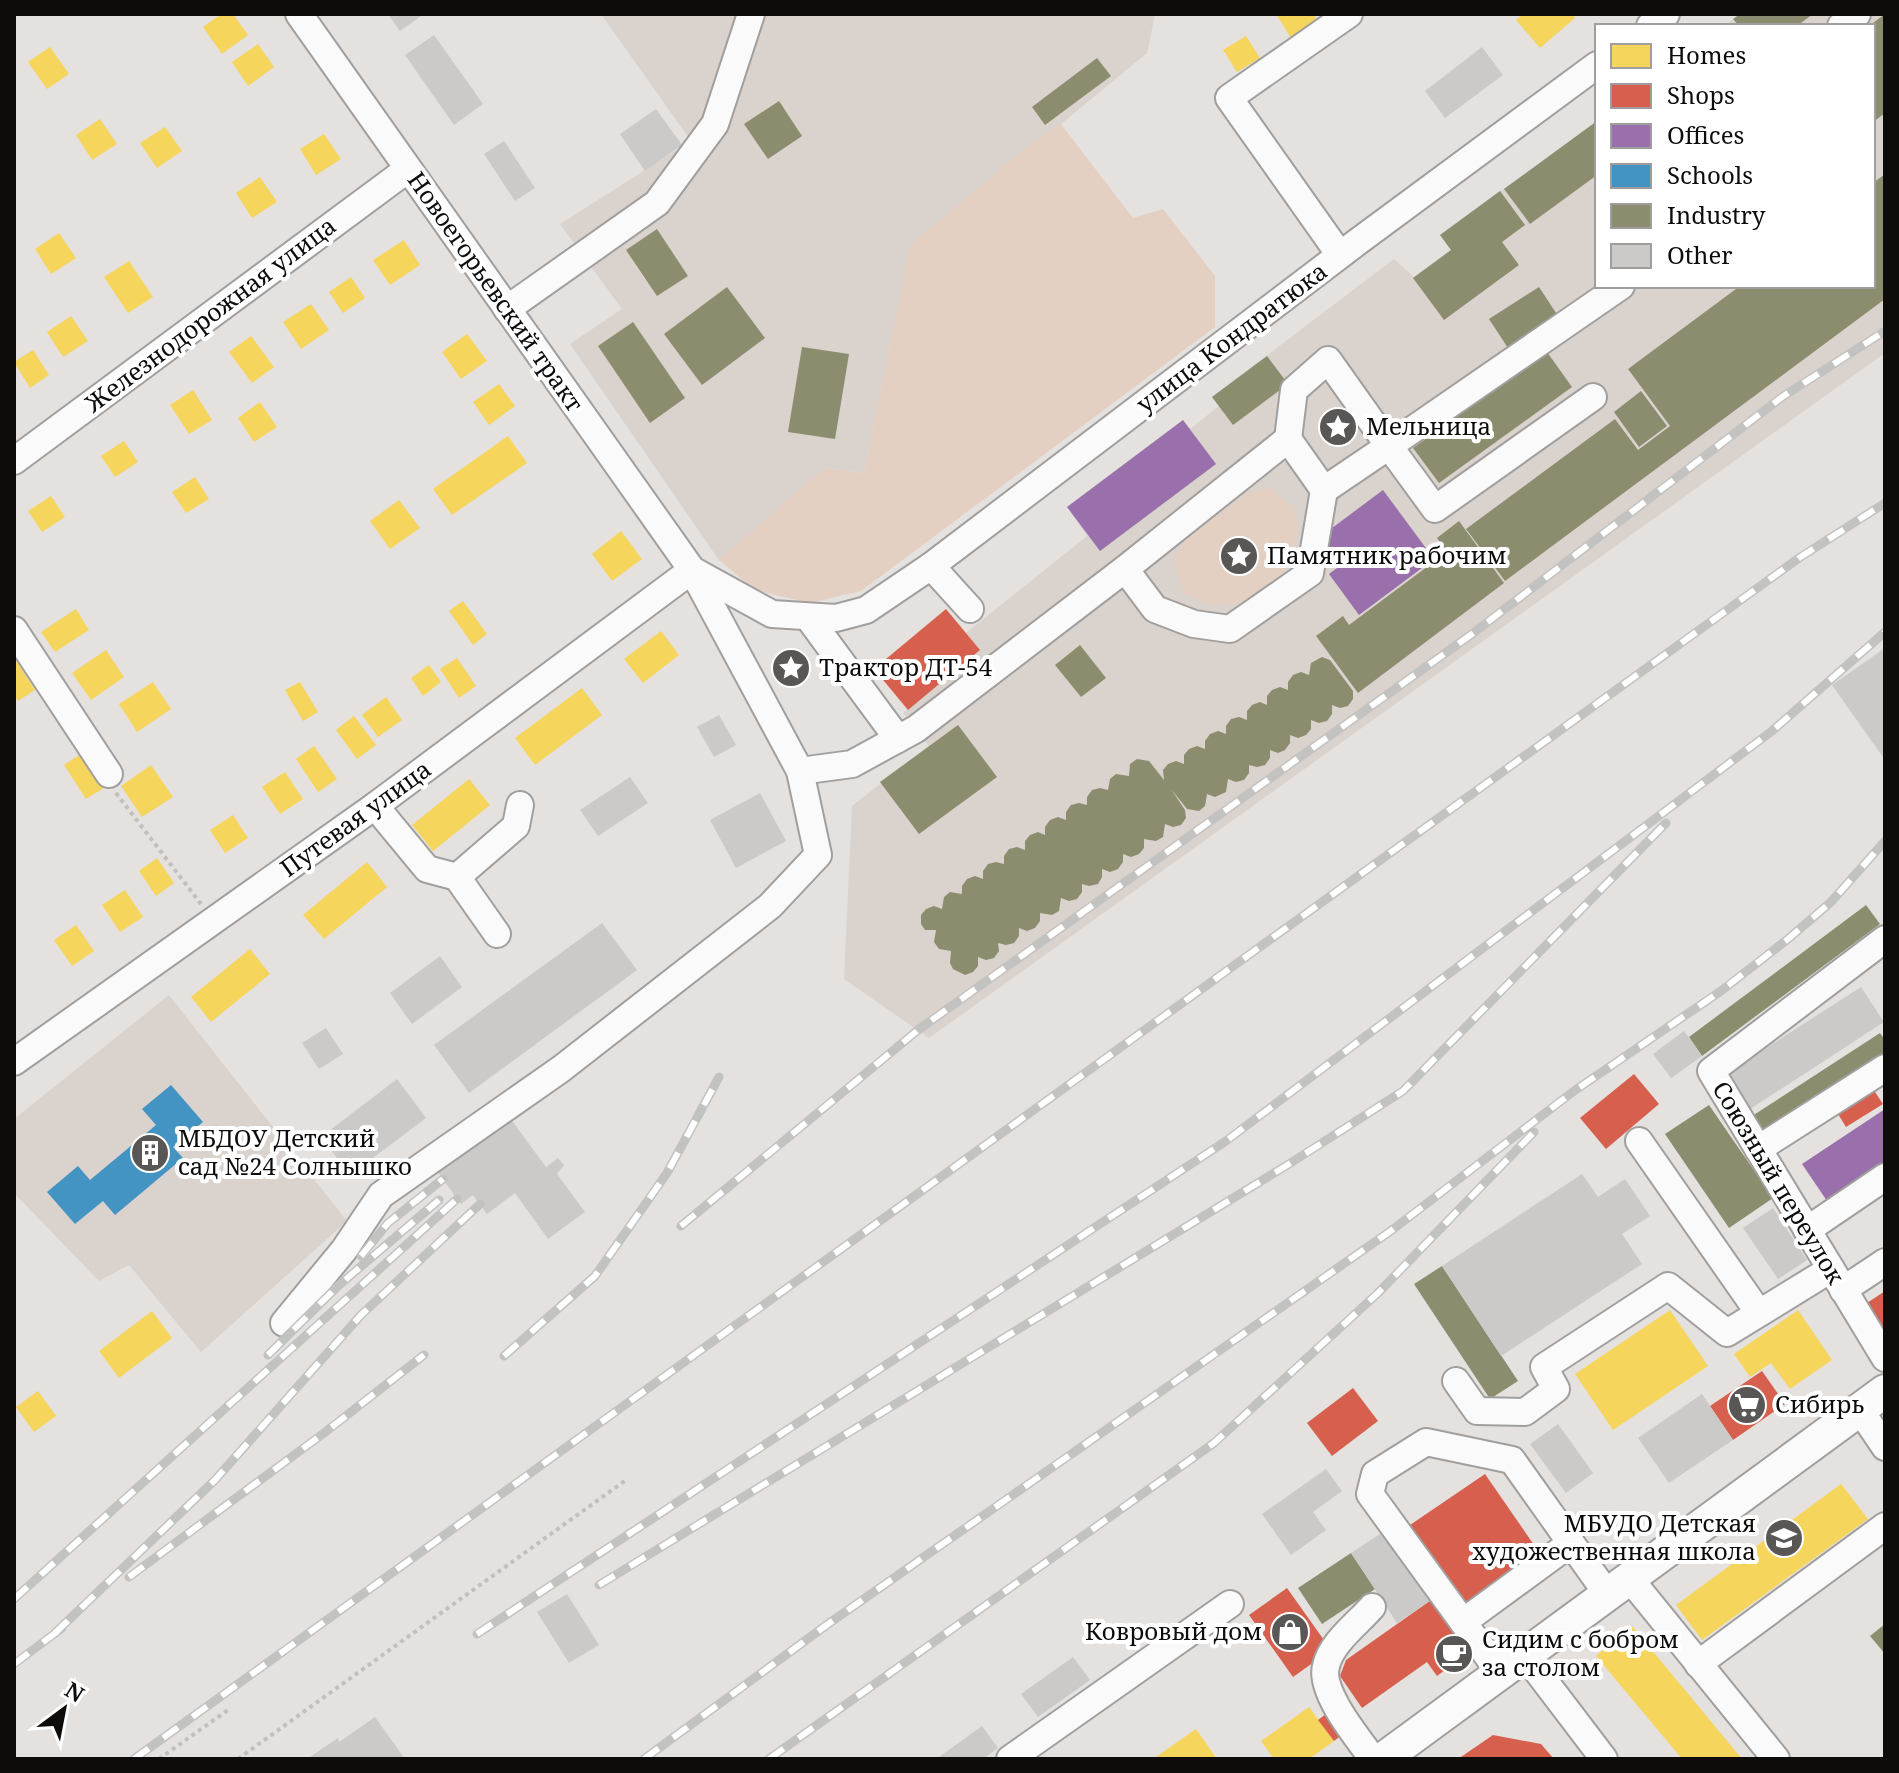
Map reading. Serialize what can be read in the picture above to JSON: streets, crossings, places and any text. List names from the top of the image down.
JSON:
{
  "streets": {
    "street": [
      "Новоегорьевский тракт",
      "Железнодорожная улица",
      "улица Кондратюка",
      "Путевая улица",
      "Союзный переулок"
    ]
  },
  "crossings": [
    ["Новоегорьевский тракт", "Железнодорожная улица"],
    ["Новоегорьевский тракт", "улица Кондратюка"],
    ["Новоегорьевский тракт", "Путевая улица"]
  ],
  "places": {
    "place": ["Мельница", "Памятник рабочим", "Трактор ДТ-54"],
    "building": ["МБДОУ Детский сад №24 Солнышко"],
    "supermarket": ["Сибирь"],
    "school or university": ["МБУДО Детская художественная школа"],
    "shop": ["Ковровый дом"],
    "cafe": ["Сидим с бобром за столом"]
  },
  "legend": [
    "Homes",
    "Shops",
    "Offices",
    "Schools",
    "Industry",
    "Other"
  ],
  "north": "top right"
}
